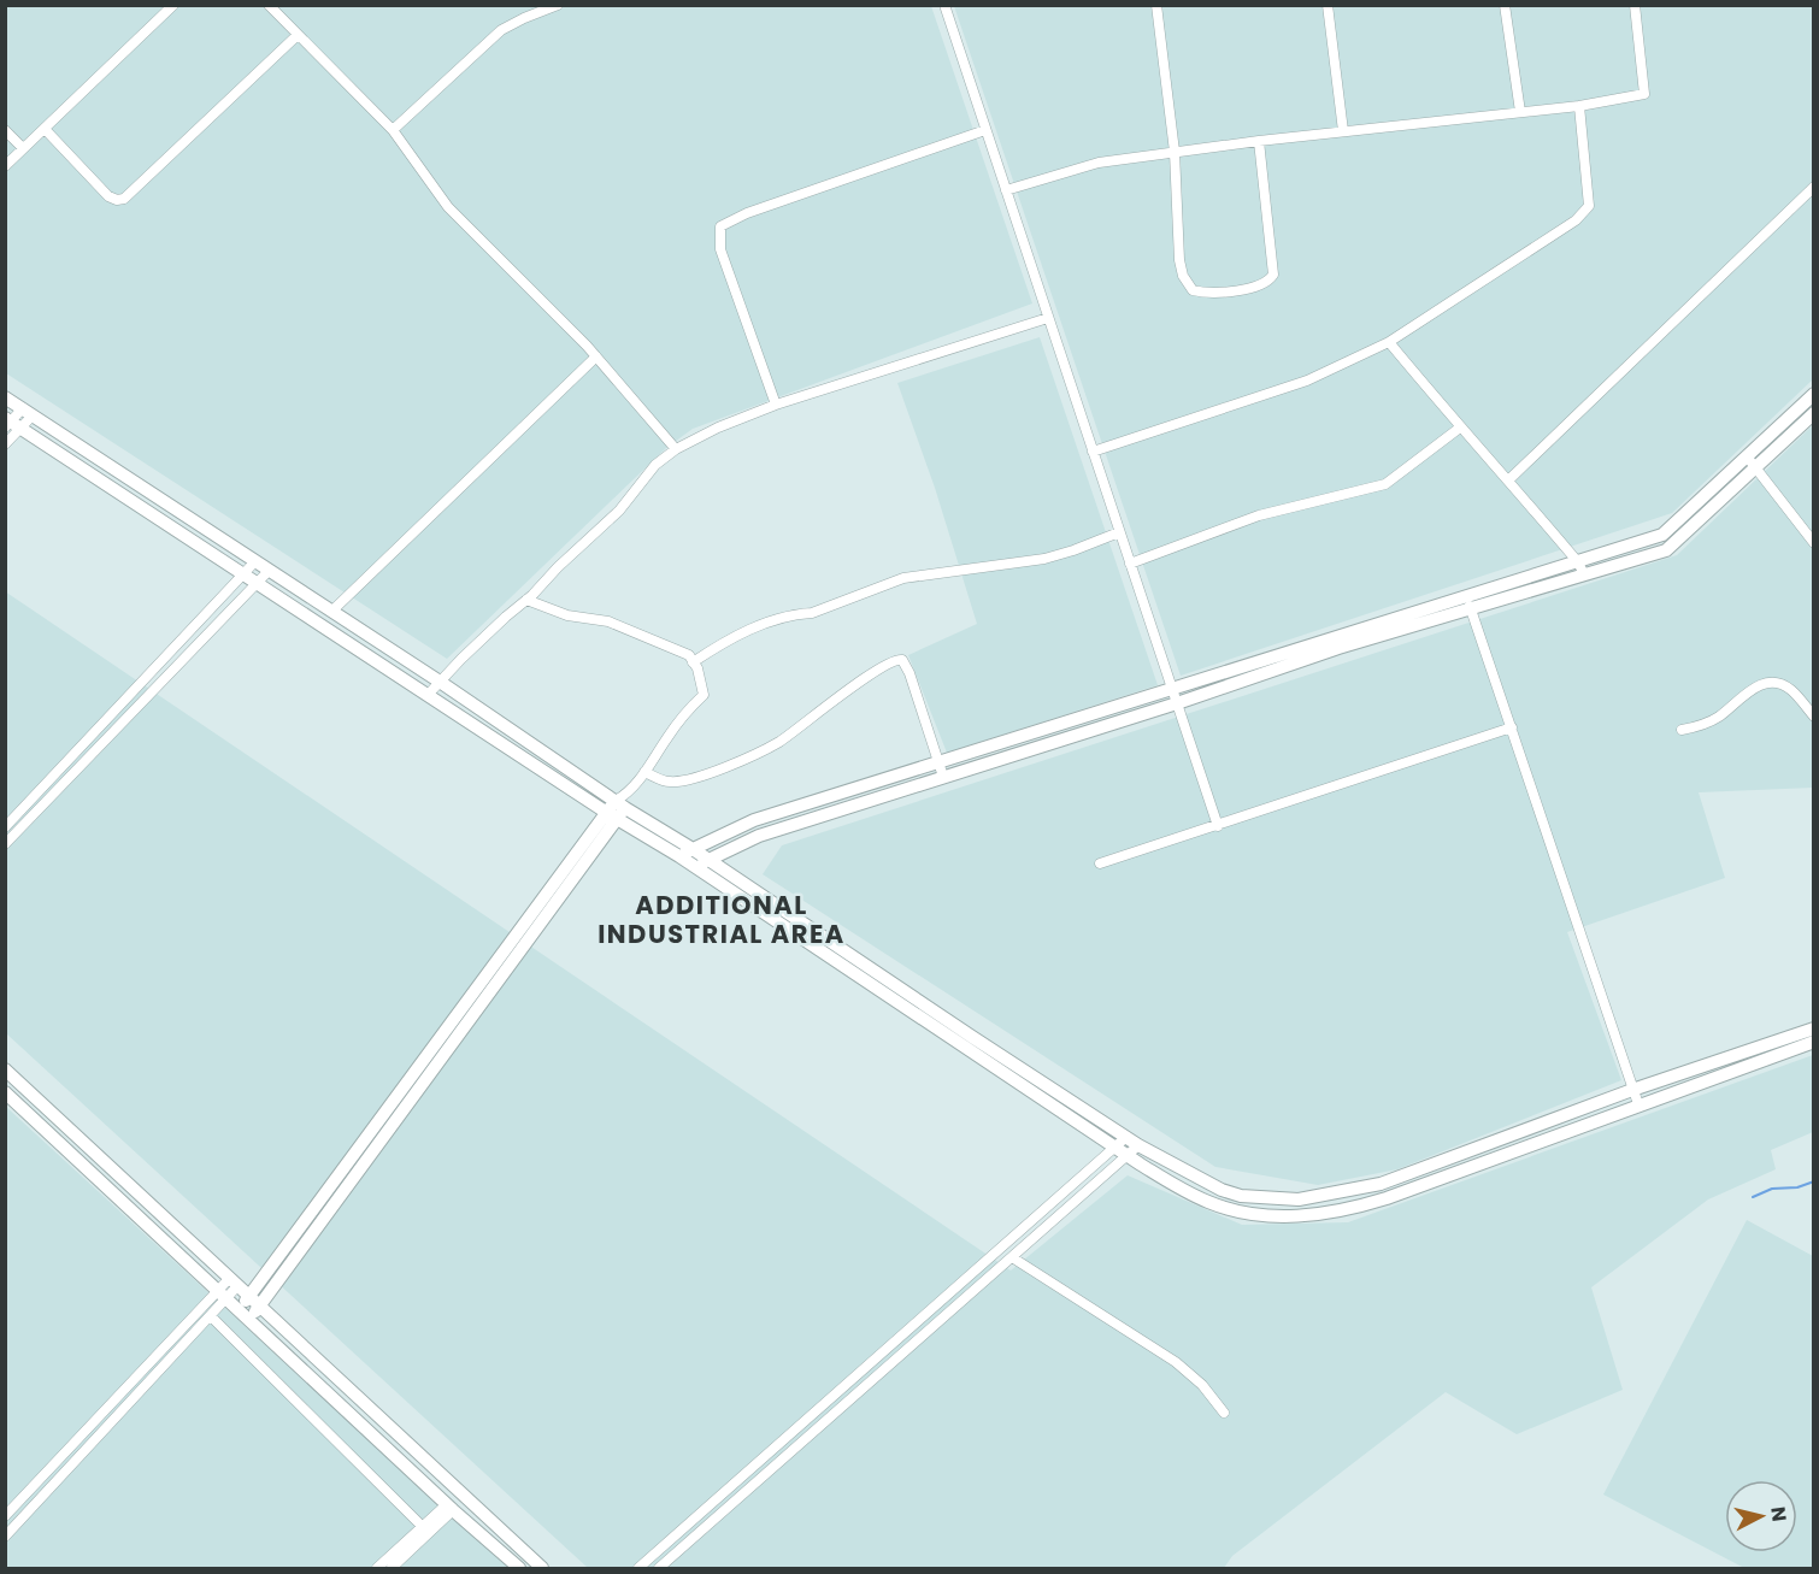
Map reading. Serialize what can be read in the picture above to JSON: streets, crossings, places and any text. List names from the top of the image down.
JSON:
{
  "districts": ["ADDITIONAL INDUSTRIAL AREA"],
  "north": "right"
}
